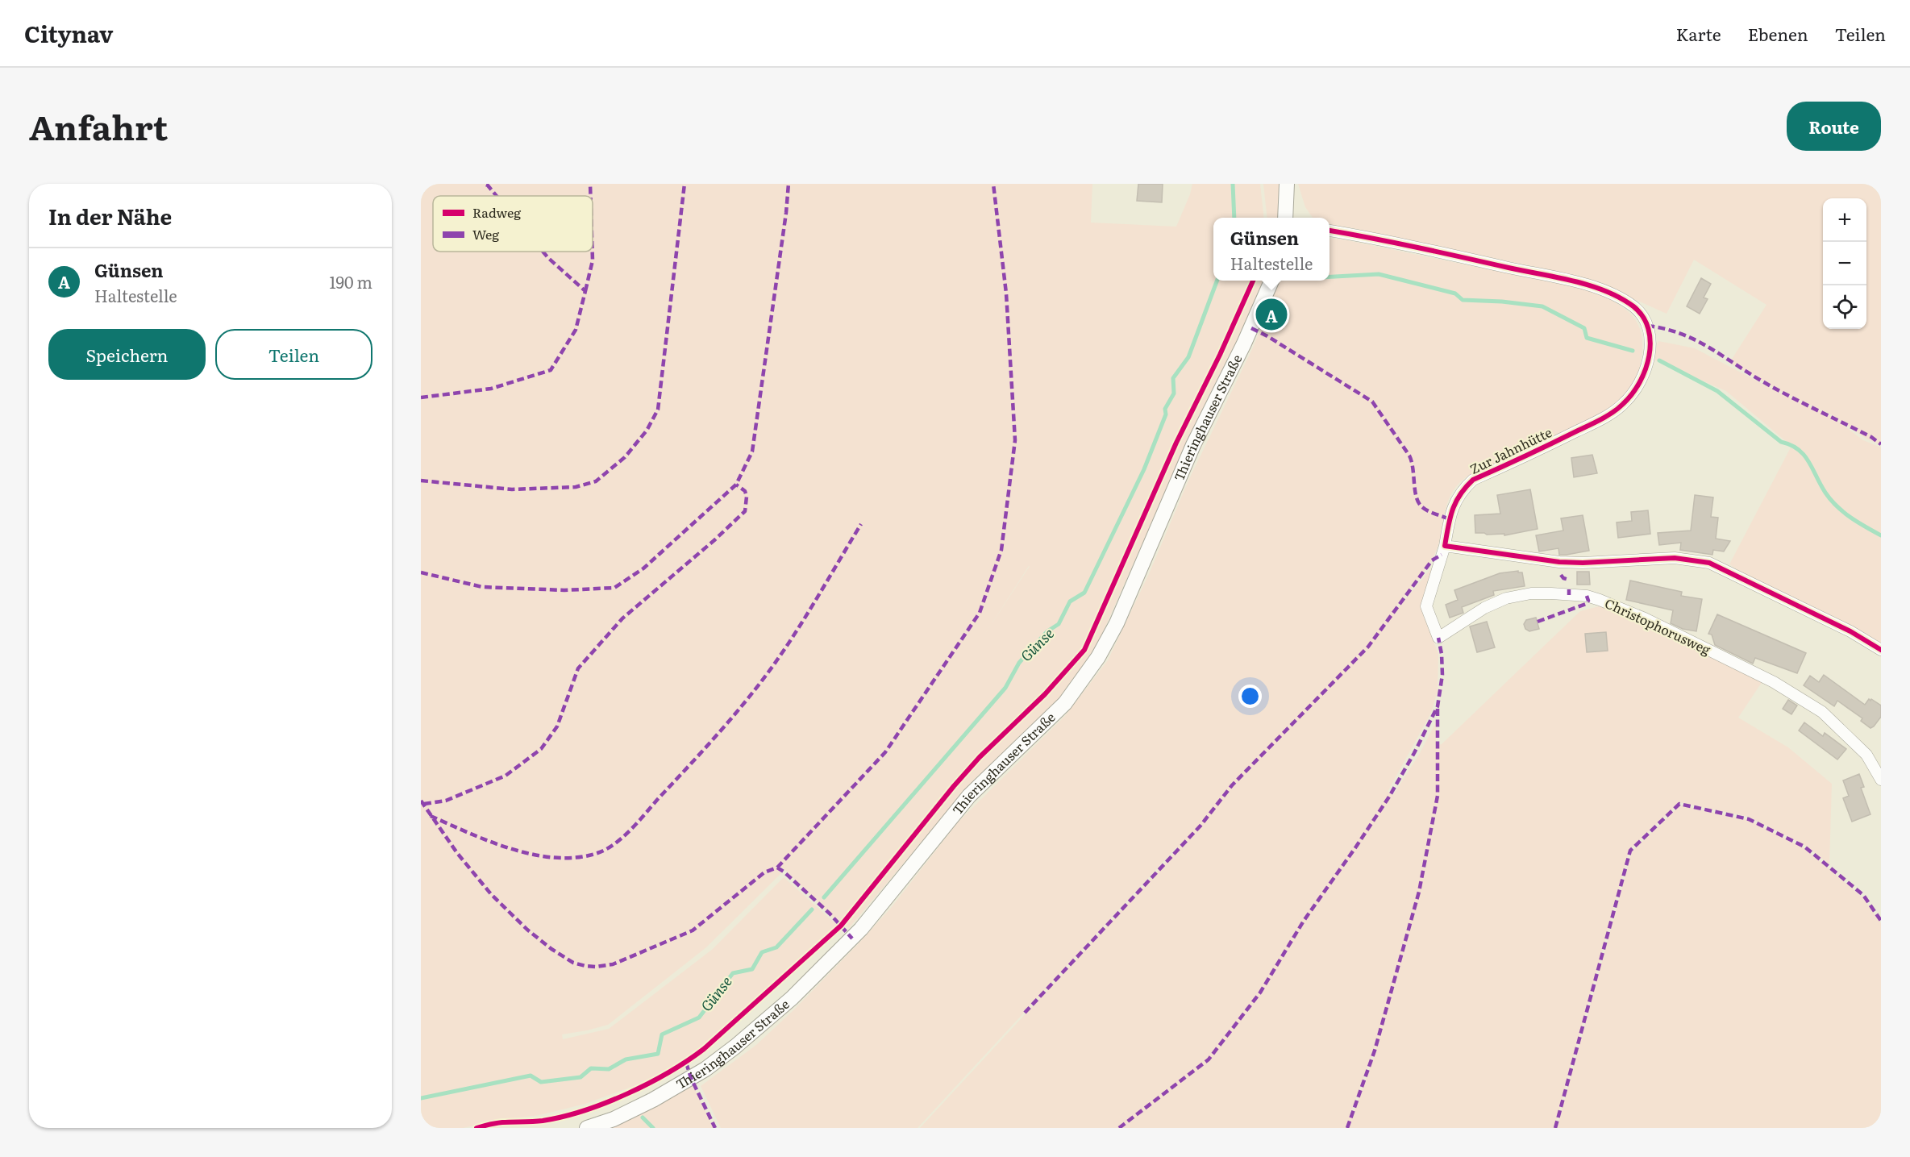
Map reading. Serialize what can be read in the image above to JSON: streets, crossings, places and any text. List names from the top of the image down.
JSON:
{
  "streets": {
    "street": ["Thieringhauser Straße", "Zur Jahnhütte", "Christophorusweg"]
  },
  "crossings": [
    ["Zur Jahnhütte", "Christophorusweg"]
  ],
  "water": ["Günse"],
  "legend": ["Radweg", "Weg"],
  "page": {
    "header": "Citynav",
    "nav": ["Karte", "Ebenen", "Teilen"],
    "title": "Anfahrt",
    "buttons": [
      "Route",
      ["Speichern", "Teilen"]
    ],
    "heading": "In der Nähe",
    "map_buttons": ["+", "−"],
    "popup": ["Günsen", "Haltestelle"],
    "list": [
      {
        "mark": "A",
        "name": "Günsen",
        "note": "Haltestelle",
        "value": "190 m"
      }
    ],
    "pins": "A"
  }
}
